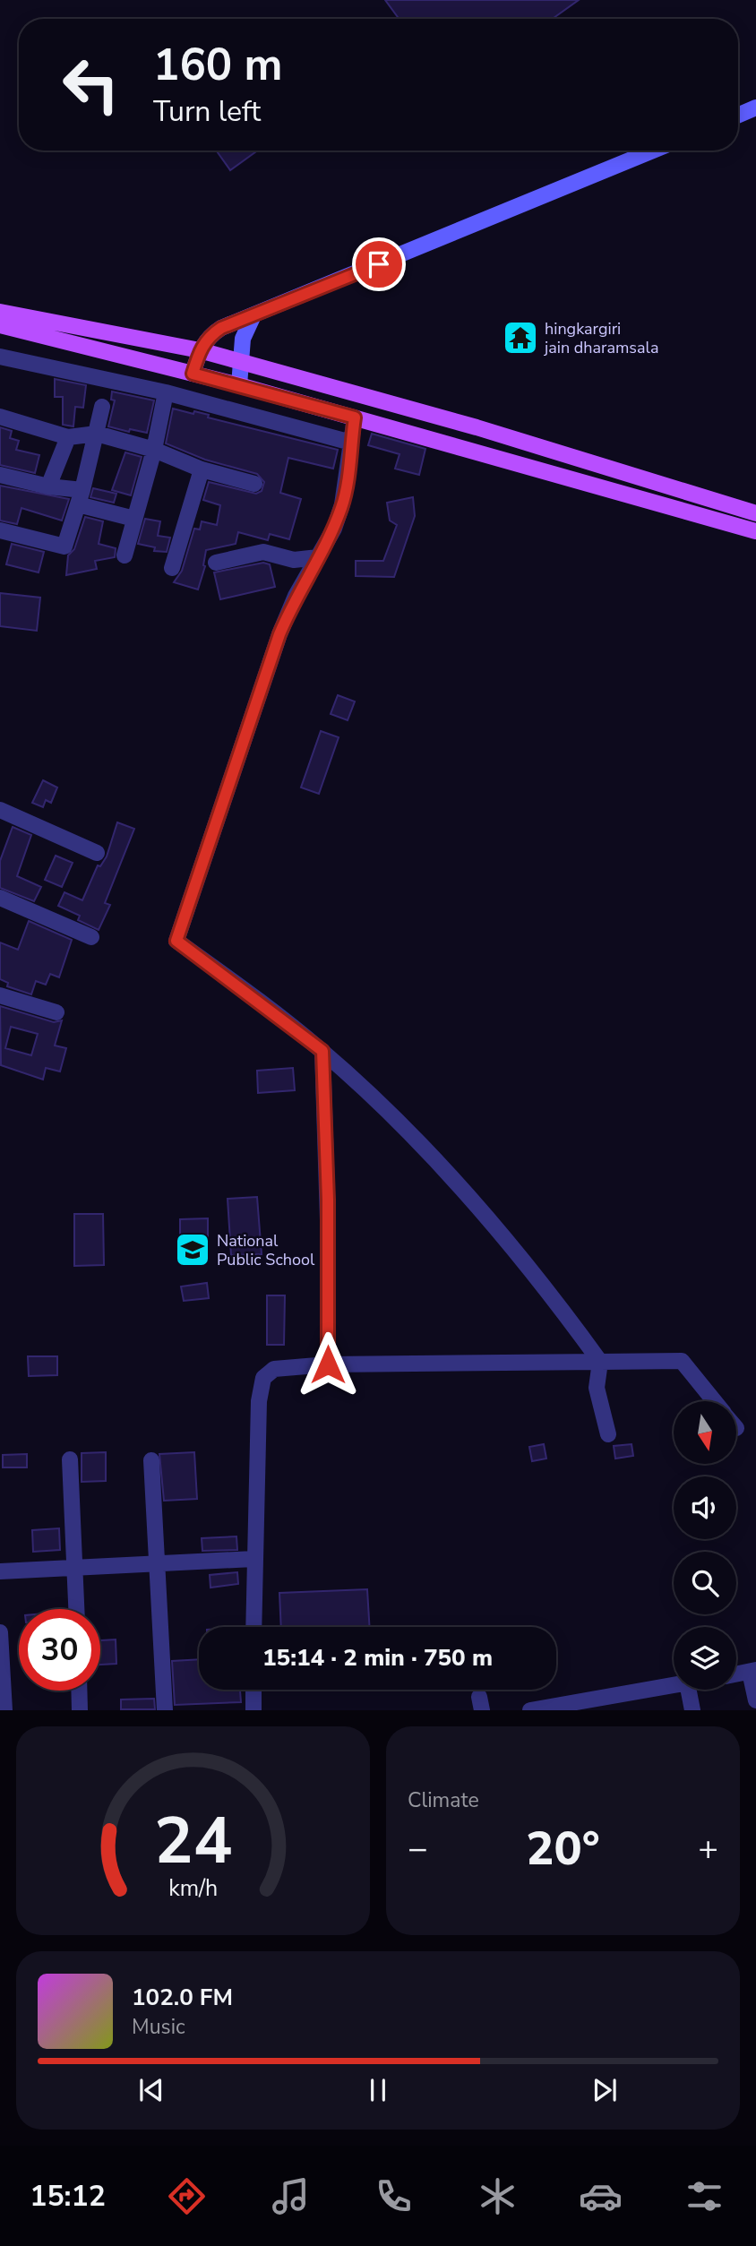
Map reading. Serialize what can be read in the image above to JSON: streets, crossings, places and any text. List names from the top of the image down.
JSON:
{
  "places": {
    "temple": ["hingkargiri jain dharamsala"],
    "school or university": ["National Public School"]
  },
  "north": "bottom",
  "page": {
    "turn": ["160 m", "Turn left"],
    "limit": "30",
    "trip": "15:14 · 2 min · 750 m",
    "tile": "Climate",
    "heat": ["−", "20°", "+"],
    "song": ["102.0 FM", "Music"],
    "tabs": "15:12",
    "gauge": ["24", "km/h"]
  }
}
